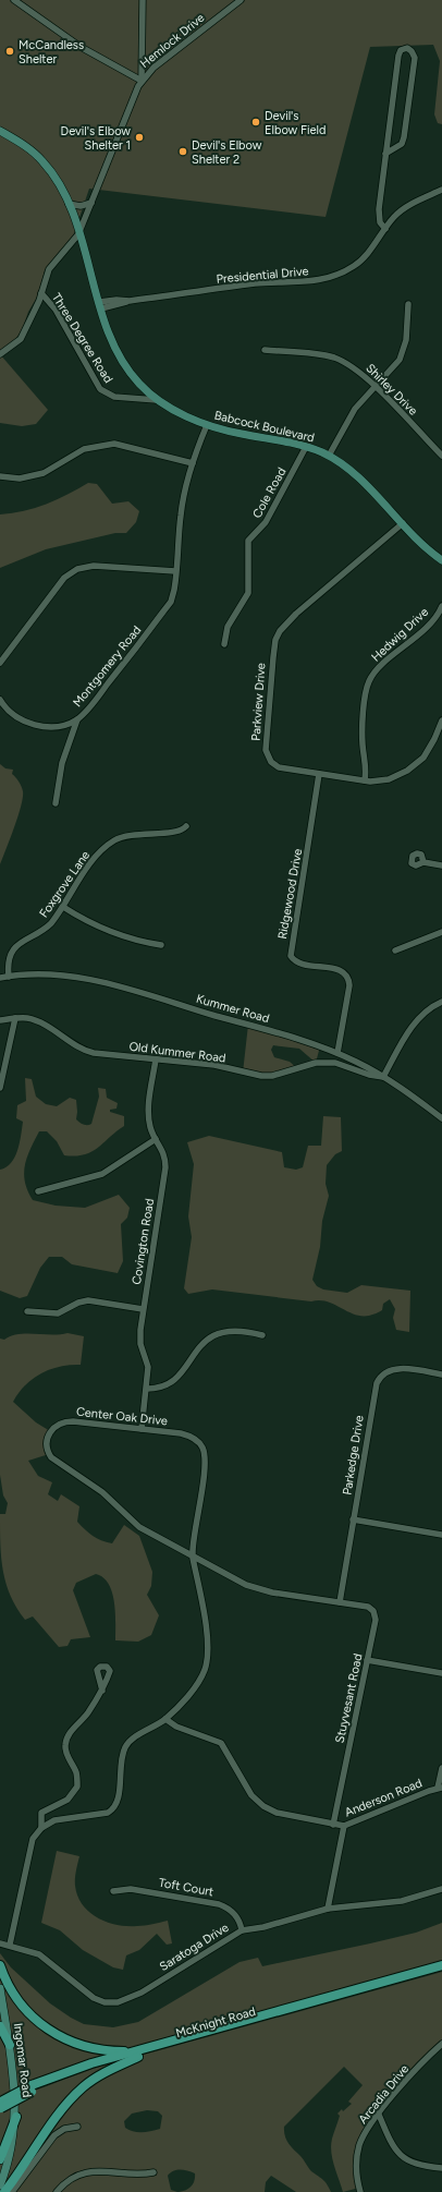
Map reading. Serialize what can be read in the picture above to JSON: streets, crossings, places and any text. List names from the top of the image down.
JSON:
{
  "streets": {
    "highway": ["McKnight Road"],
    "main road": ["Babcock Boulevard", "Ingomar Road"],
    "street": [
      "Hemlock Drive",
      "Presidential Drive",
      "Three Degree Road",
      "Shirley Drive",
      "Cole Road",
      "Hedwig Drive",
      "Montgomery Road",
      "Parkview Drive",
      "Foxgrove Lane",
      "Ridgewood Drive",
      "Kummer Road",
      "Old Kummer Road",
      "Covington Road",
      "Center Oak Drive",
      "Parkedge Drive",
      "Stuyvesant Road",
      "Anderson Road",
      "Toft Court",
      "Saratoga Drive",
      "Arcadia Drive"
    ]
  },
  "crossings": [
    ["Hemlock Drive", "Three Degree Road"],
    ["Hemlock Drive", "Babcock Boulevard"],
    ["Presidential Drive", "Babcock Boulevard"],
    ["Three Degree Road", "Babcock Boulevard"],
    ["Babcock Boulevard", "Cole Road"],
    ["Babcock Boulevard", "Montgomery Road"],
    ["Babcock Boulevard", "Parkview Drive"],
    ["Hedwig Drive", "Parkview Drive"],
    ["Parkview Drive", "Ridgewood Drive"],
    ["Foxgrove Lane", "Kummer Road"],
    ["Ridgewood Drive", "Kummer Road"],
    ["Kummer Road", "Old Kummer Road"],
    ["Old Kummer Road", "Covington Road"],
    ["Covington Road", "Center Oak Drive"],
    ["Center Oak Drive", "Anderson Road"],
    ["Parkedge Drive", "Stuyvesant Road"],
    ["Stuyvesant Road", "Anderson Road"],
    ["Toft Court", "Saratoga Drive"]
  ],
  "places": [
    "McCandless Shelter",
    "Devil's Elbow Field",
    "Devil's Elbow Shelter 1",
    "Devil's Elbow Shelter 2"
  ]
}
